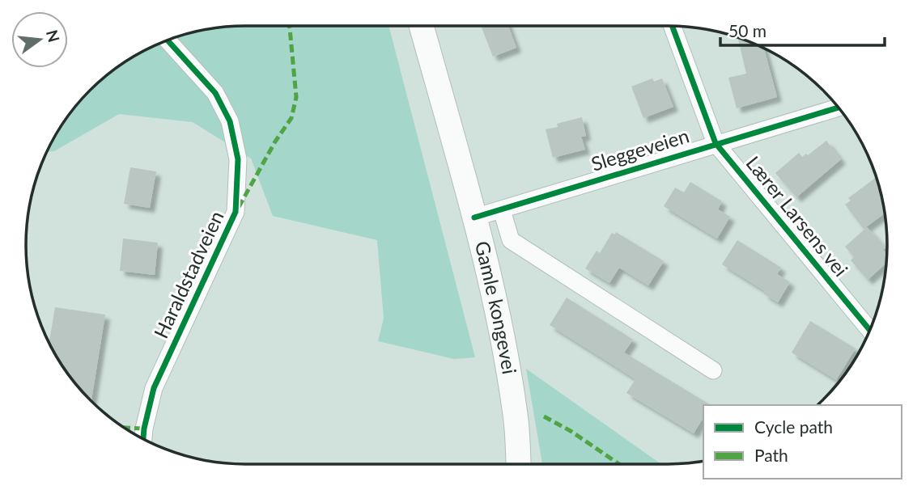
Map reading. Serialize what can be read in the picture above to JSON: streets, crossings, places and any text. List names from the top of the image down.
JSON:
{
  "streets": {
    "main road": ["Gamle kongevei"],
    "street": ["Sleggeveien", "Lærer Larsens vei", "Haraldstadveien"]
  },
  "crossings": [
    ["Sleggeveien", "Lærer Larsens vei"],
    ["Sleggeveien", "Gamle kongevei"]
  ],
  "legend": ["Cycle path", "Path"],
  "scale_bar": "50 m",
  "north": "right"
}
